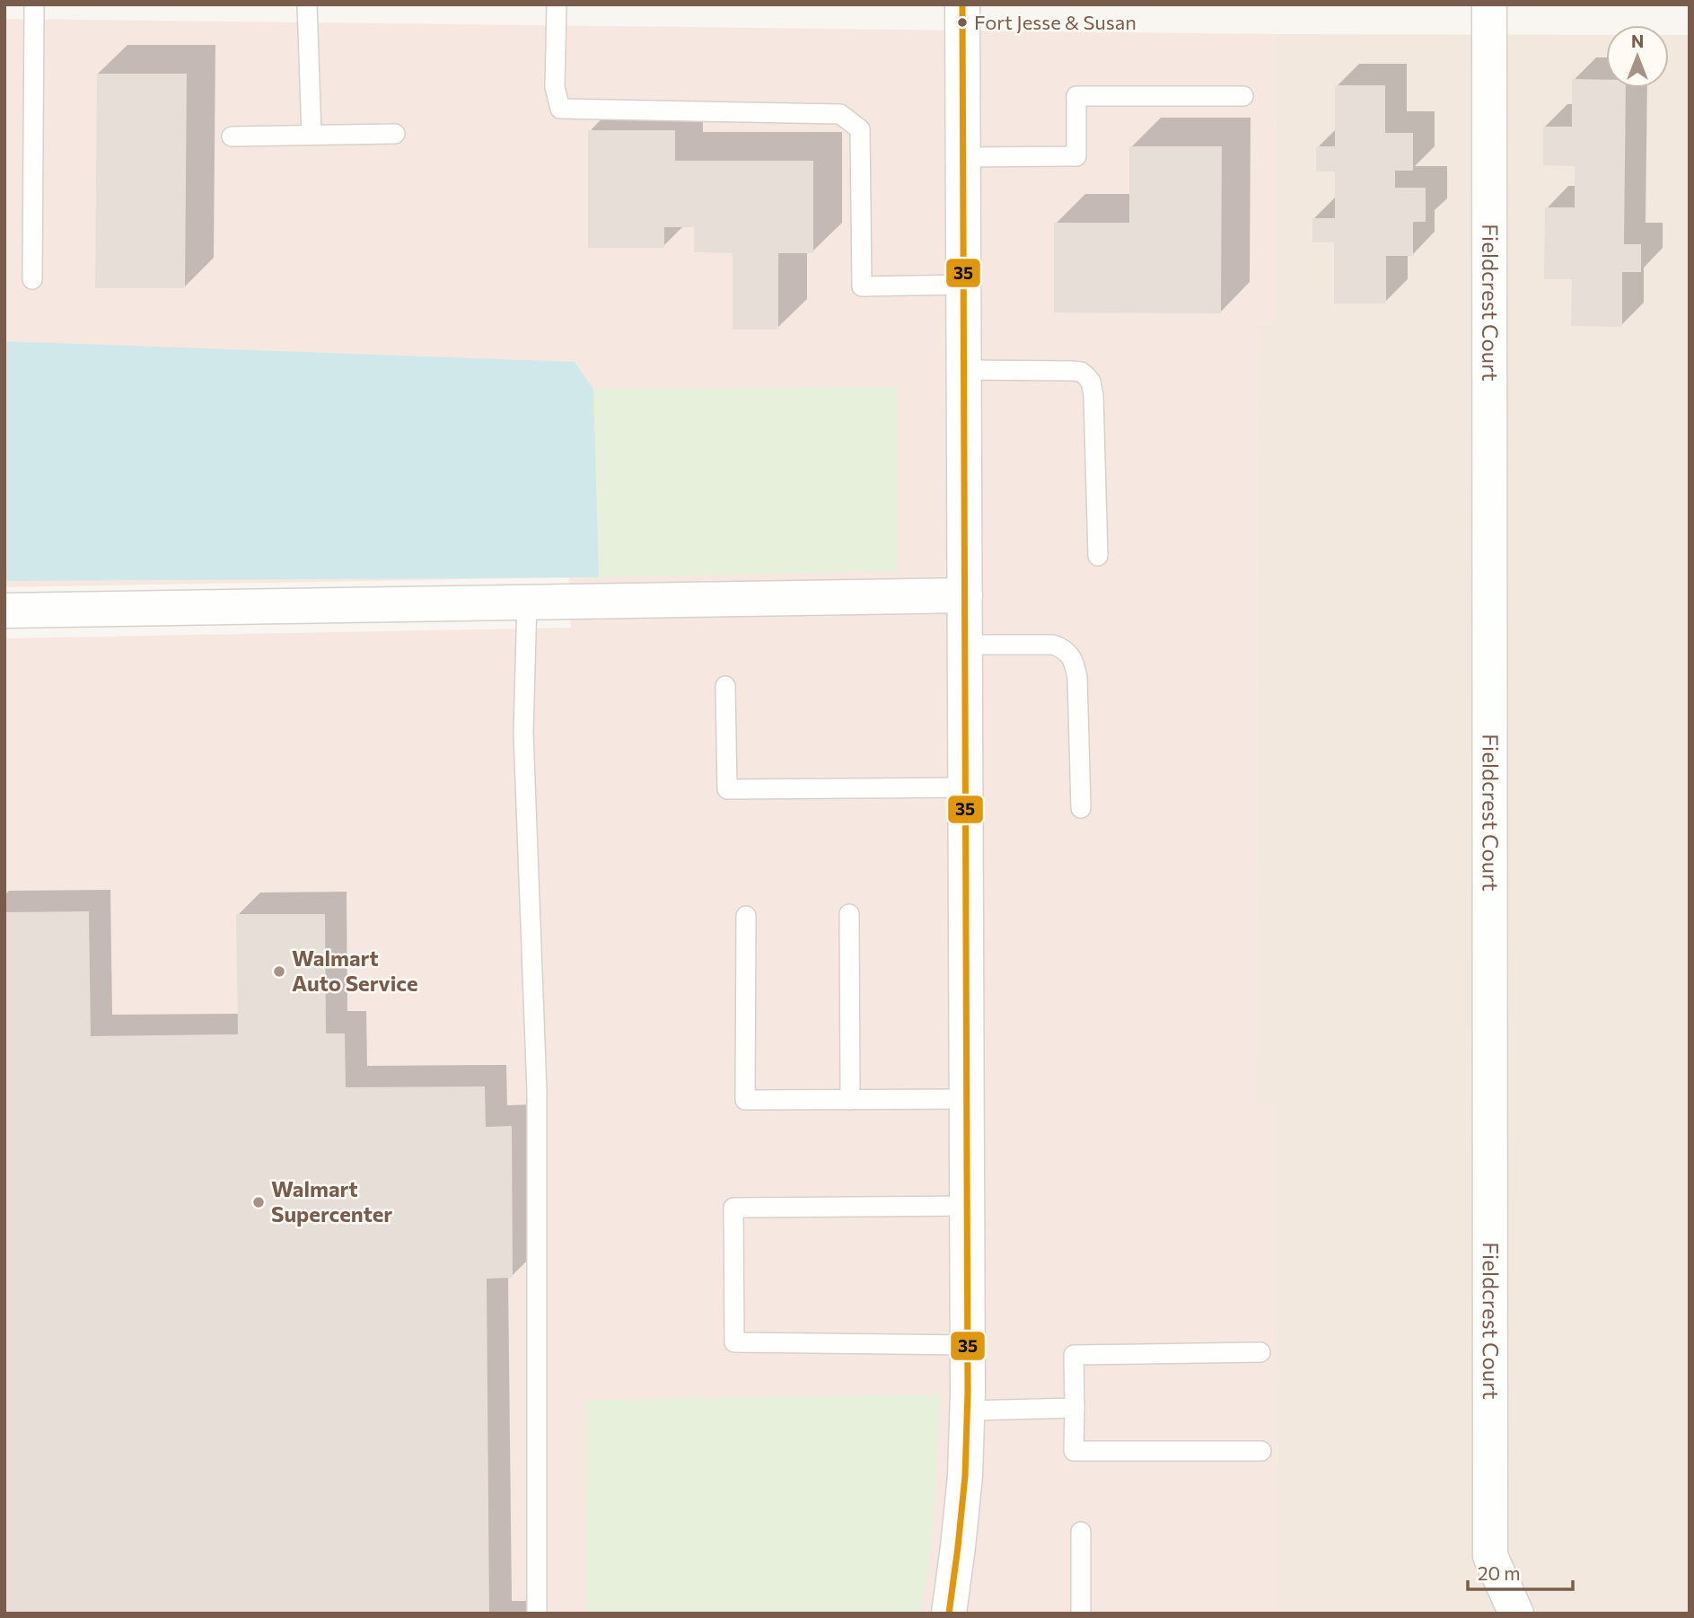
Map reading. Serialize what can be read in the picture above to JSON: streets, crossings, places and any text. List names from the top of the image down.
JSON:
{
  "streets": {
    "street": ["Fieldcrest Court"]
  },
  "places": ["Fort Jesse & Susan", "Walmart Auto Service", "Walmart Supercenter"],
  "lines": ["transit line 35"],
  "scale_bar": "20 m",
  "north": "top"
}
